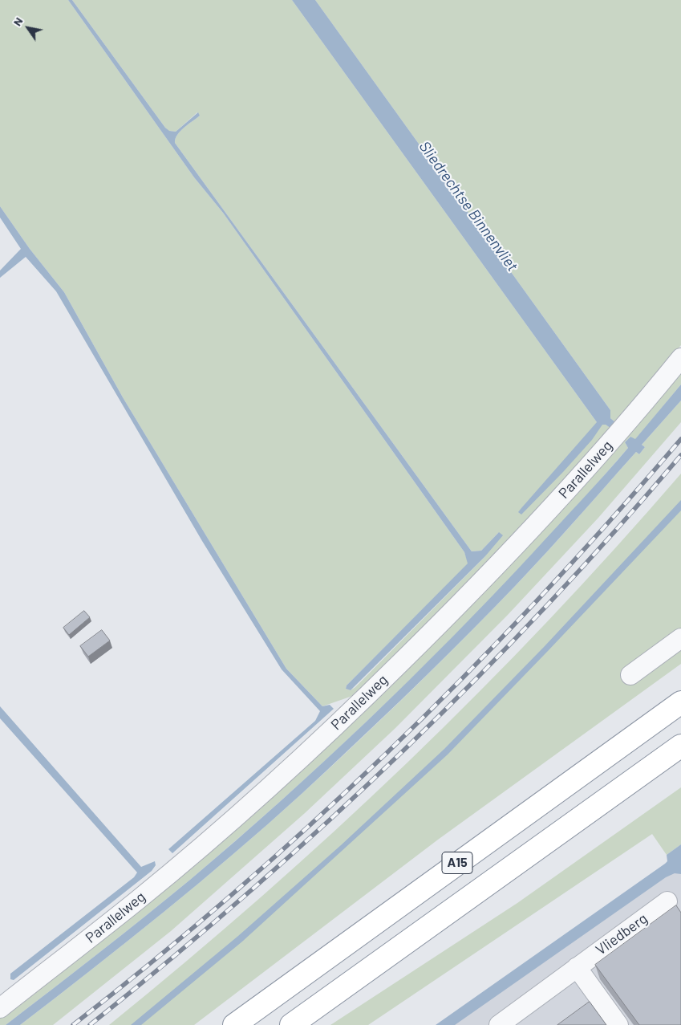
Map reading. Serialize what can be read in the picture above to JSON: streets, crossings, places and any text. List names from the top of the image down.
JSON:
{
  "streets": {
    "highway": ["A15"],
    "street": ["Parallelweg", "Vliedberg"]
  },
  "water": ["Sliedrechtse Binnenvliet"],
  "north": "top left"
}
